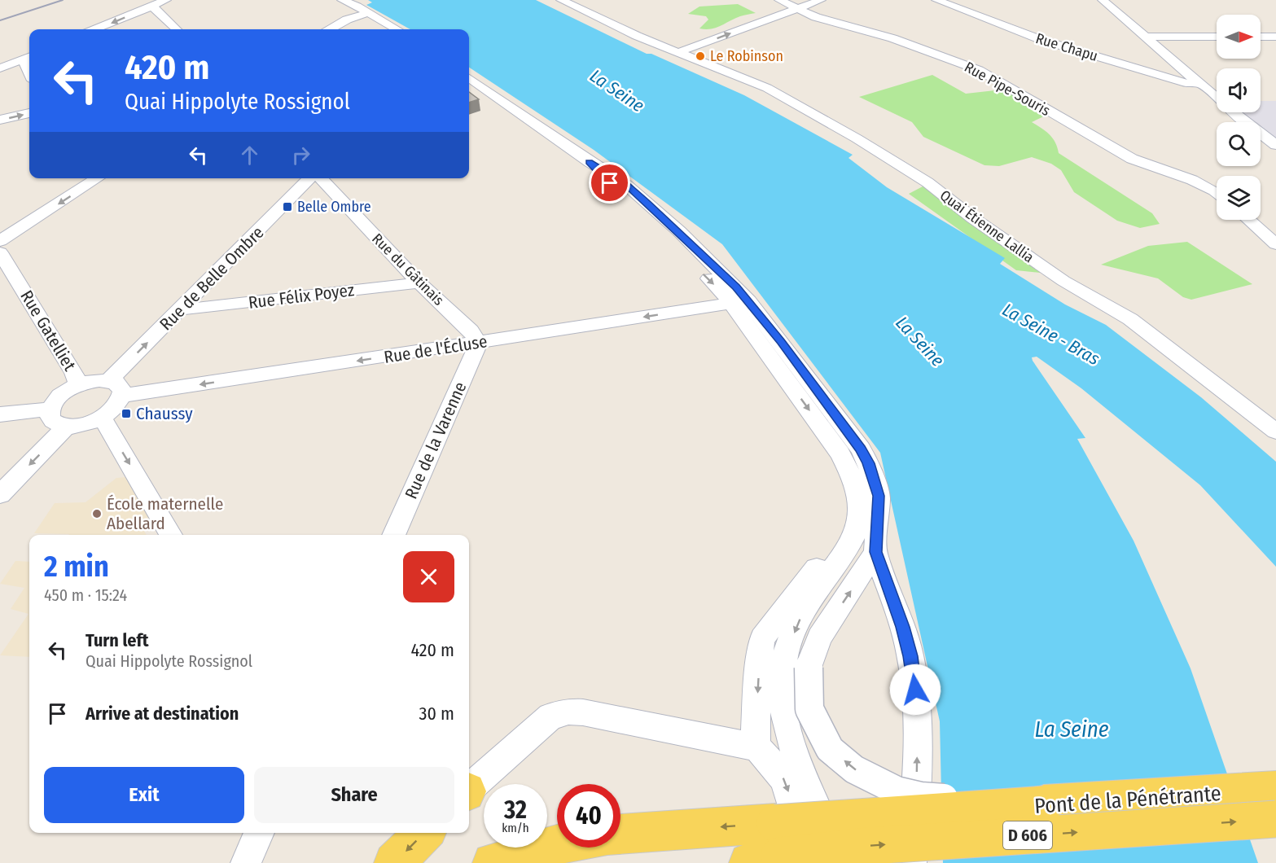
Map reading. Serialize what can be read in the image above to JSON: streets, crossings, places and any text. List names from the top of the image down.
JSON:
{
  "streets": {
    "main road": ["Pont de la Pénétrante", "D 606"],
    "street": [
      "Rue Chapu",
      "Rue Pipe-Souris",
      "Quai Étienne Lallia",
      "Rue du Gâtinais",
      "Rue de Belle Ombre",
      "Rue Félix Poyez",
      "Rue Gatelliet",
      "Rue de l'Écluse",
      "Rue de la Varenne"
    ]
  },
  "crossings": [
    ["Rue du Gâtinais", "Rue Félix Poyez"],
    ["Rue du Gâtinais", "Rue de l'Écluse"],
    ["Rue du Gâtinais", "Rue de la Varenne"],
    ["Rue de Belle Ombre", "Rue Félix Poyez"],
    ["Rue de l'Écluse", "Rue de la Varenne"],
    ["Pont de la Pénétrante", "D 606"]
  ],
  "one_way": ["Rue de l'Écluse"],
  "water": ["La Seine", "La Seine - Bras"],
  "places": {
    "other": ["Le Robinson", "École maternelle Abellard"],
    "transit": ["Belle Ombre", "Chaussy"]
  },
  "north": "right",
  "page": {
    "turn": ["420 m", "Quai Hippolyte Rossignol"],
    "heading": ["2 min", "450 m · 15:24"],
    "list": [
      {
        "name": "Turn left",
        "note": "Quai Hippolyte Rossignol",
        "value": "420 m"
      },
      {
        "name": "Arrive at destination",
        "value": "30 m"
      }
    ],
    "buttons": ["Exit", "Share"],
    "speed": "32 km/h",
    "limit": "40"
  }
}
